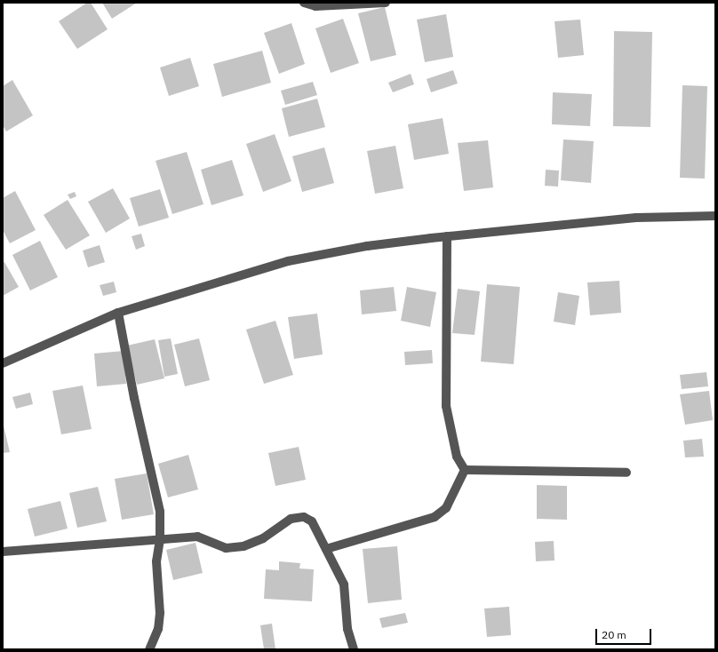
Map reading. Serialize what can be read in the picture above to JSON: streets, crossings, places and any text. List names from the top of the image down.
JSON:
{
  "scale_bar": "20 m"
}
